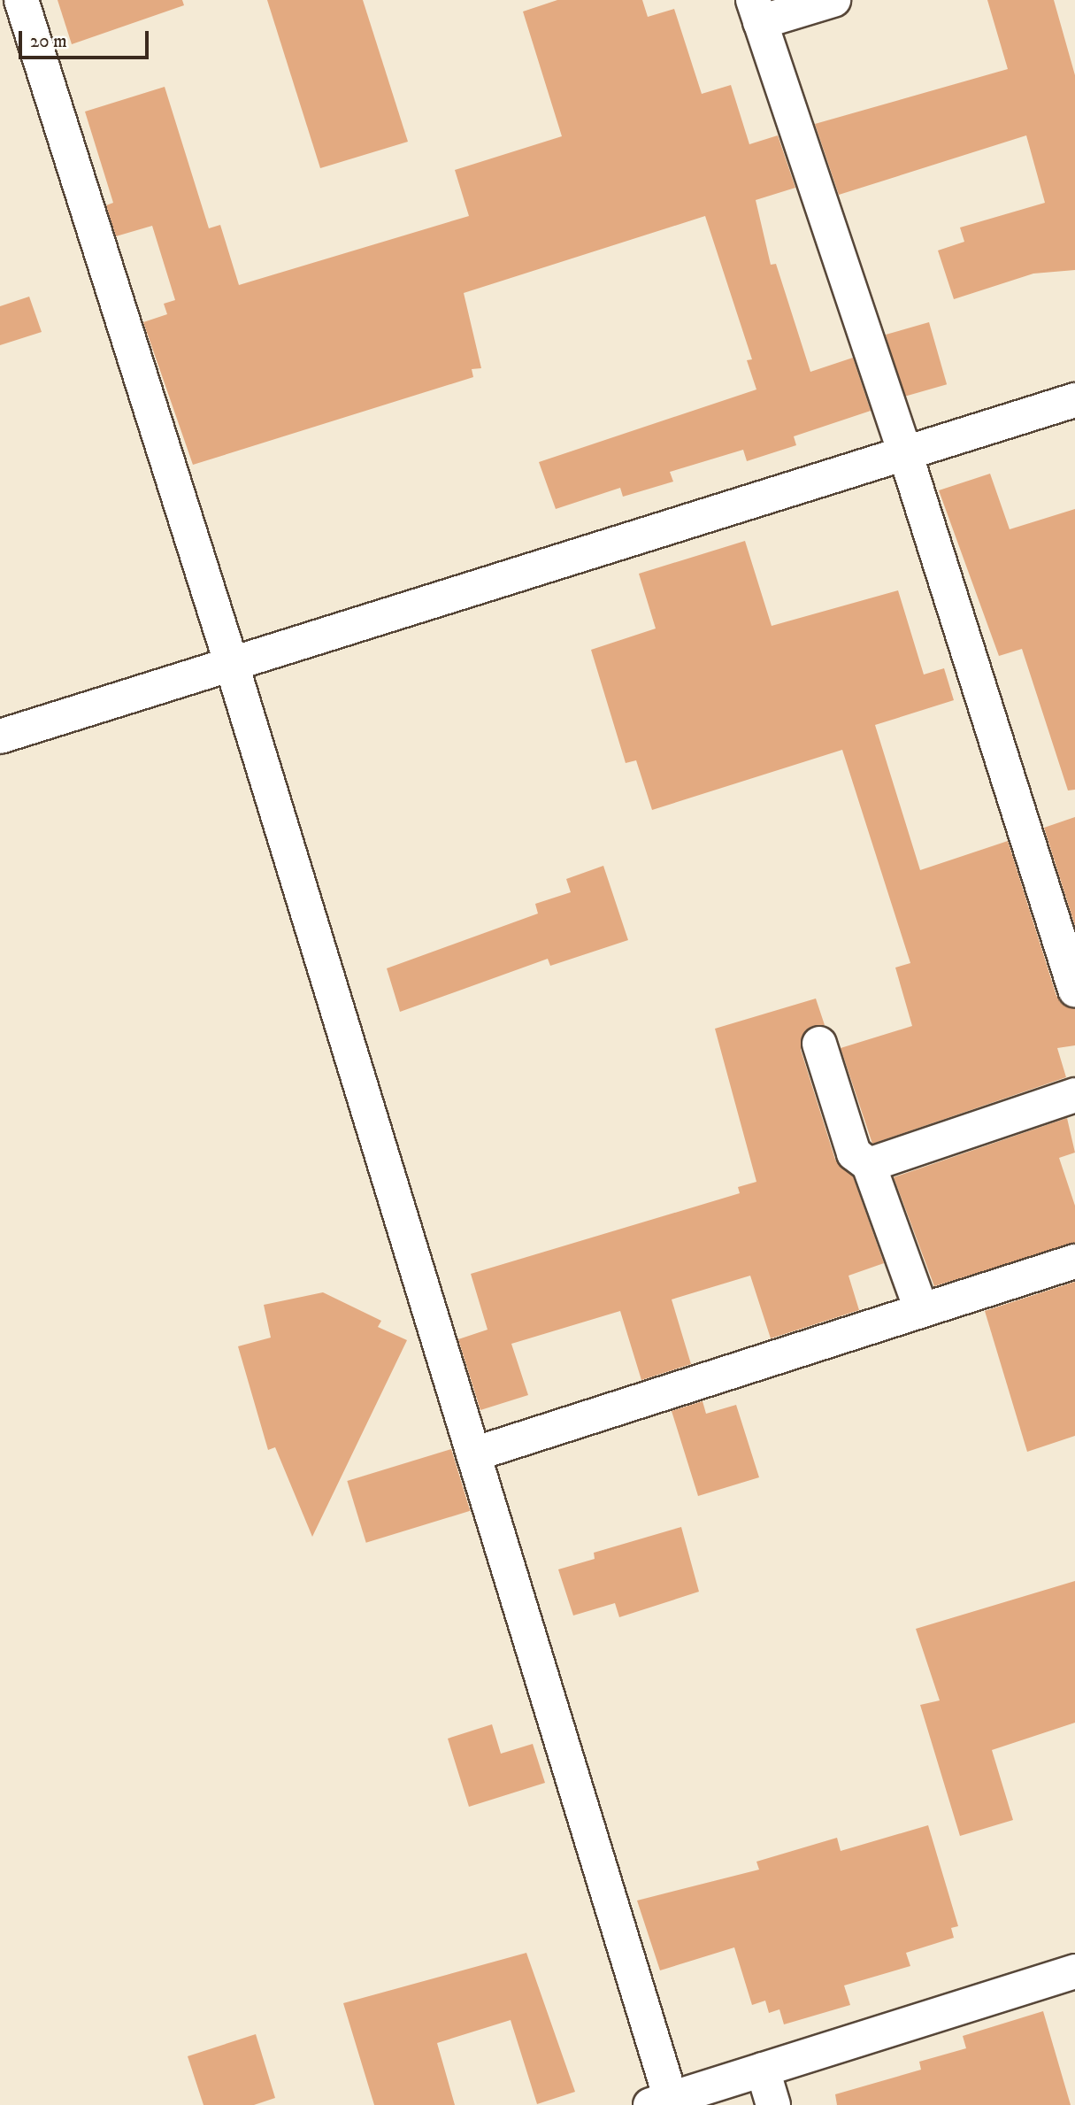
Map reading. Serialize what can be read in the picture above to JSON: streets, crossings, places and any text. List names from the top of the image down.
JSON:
{
  "scale_bar": "20 m"
}
